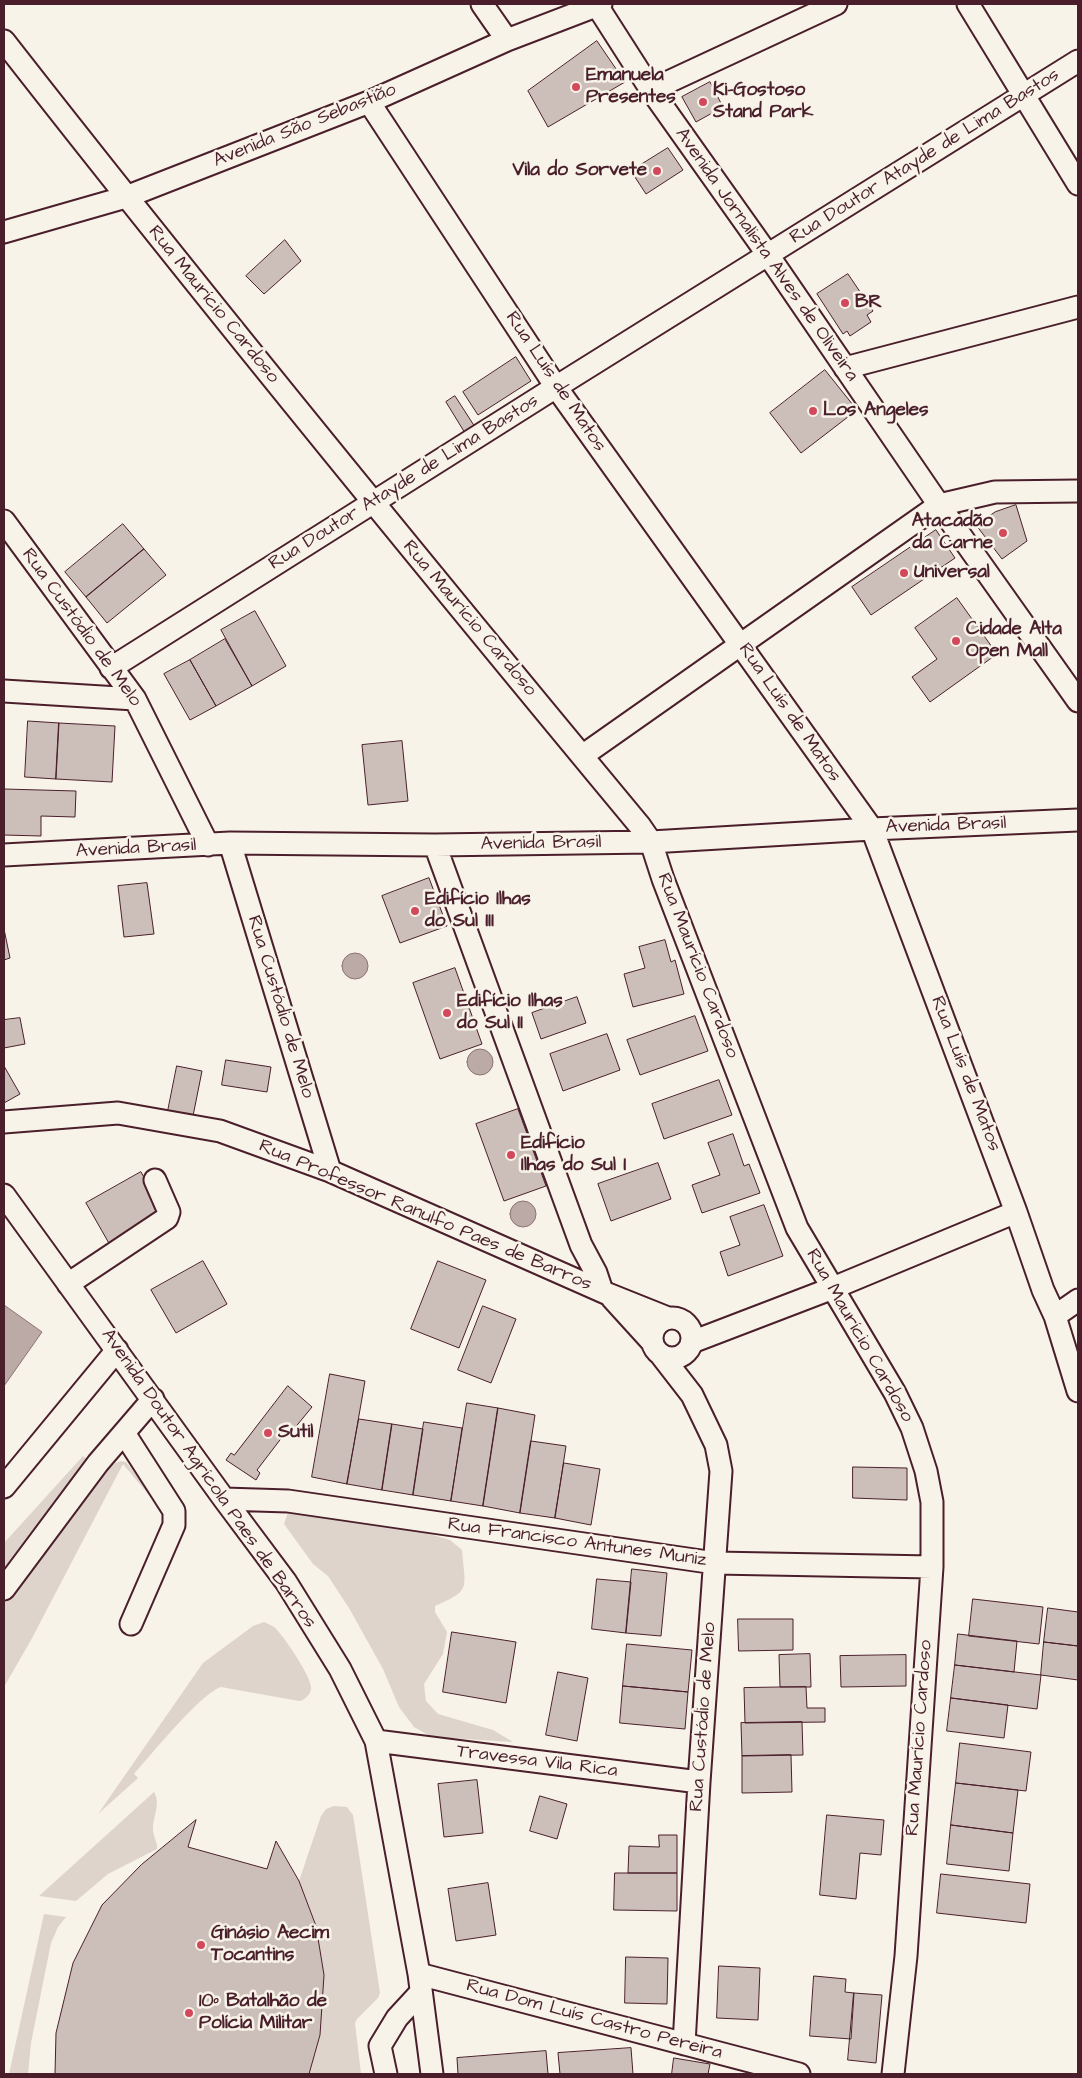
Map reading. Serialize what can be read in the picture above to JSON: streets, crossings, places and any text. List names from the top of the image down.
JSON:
{
  "streets": {
    "street": [
      "Avenida São Sebastião",
      "Rua Doutor Atayde de Lima Bastos",
      "Avenida Jornalista Alves de Oliveira",
      "Rua Maurício Cardoso",
      "Rua Luís de Matos",
      "Rua Custódio de Melo",
      "Avenida Brasil",
      "Rua Professor Ranulfo Paes de Barros",
      "Avenida Doutor Agrícola Paes de Barros",
      "Rua Francisco Antunes Muniz",
      "Travessa Vila Rica",
      "Rua Dom Luís Castro Pereira"
    ]
  },
  "crossings": [
    ["Avenida São Sebastião", "Avenida Jornalista Alves de Oliveira"],
    ["Avenida São Sebastião", "Rua Maurício Cardoso"],
    ["Avenida São Sebastião", "Rua Luís de Matos"],
    ["Rua Doutor Atayde de Lima Bastos", "Avenida Jornalista Alves de Oliveira"],
    ["Rua Doutor Atayde de Lima Bastos", "Rua Maurício Cardoso"],
    ["Rua Doutor Atayde de Lima Bastos", "Rua Luís de Matos"],
    ["Rua Doutor Atayde de Lima Bastos", "Rua Custódio de Melo"],
    ["Rua Maurício Cardoso", "Avenida Brasil"],
    ["Rua Maurício Cardoso", "Rua Francisco Antunes Muniz"],
    ["Rua Luís de Matos", "Avenida Brasil"],
    ["Rua Custódio de Melo", "Avenida Brasil"],
    ["Rua Custódio de Melo", "Rua Professor Ranulfo Paes de Barros"],
    ["Rua Custódio de Melo", "Rua Francisco Antunes Muniz"],
    ["Rua Custódio de Melo", "Travessa Vila Rica"],
    ["Rua Custódio de Melo", "Rua Dom Luís Castro Pereira"],
    ["Avenida Doutor Agrícola Paes de Barros", "Rua Francisco Antunes Muniz"],
    ["Avenida Doutor Agrícola Paes de Barros", "Travessa Vila Rica"],
    ["Avenida Doutor Agrícola Paes de Barros", "Rua Dom Luís Castro Pereira"]
  ],
  "places": [
    "Emanuela Presentes",
    "Ki-Gostoso Stand Park",
    "Vila do Sorvete",
    "BR",
    "Los Angeles",
    "Atacadão da Carne",
    "Universal",
    "Cidade Alta Open Mall",
    "Edifício Ilhas do Sul III",
    "Edifício Ilhas do Sul II",
    "Edifício Ilhas do Sul I",
    "Sutil",
    "Ginásio Aecim Tocantins",
    "10º Batalhão de Polícia Militar"
  ]
}
